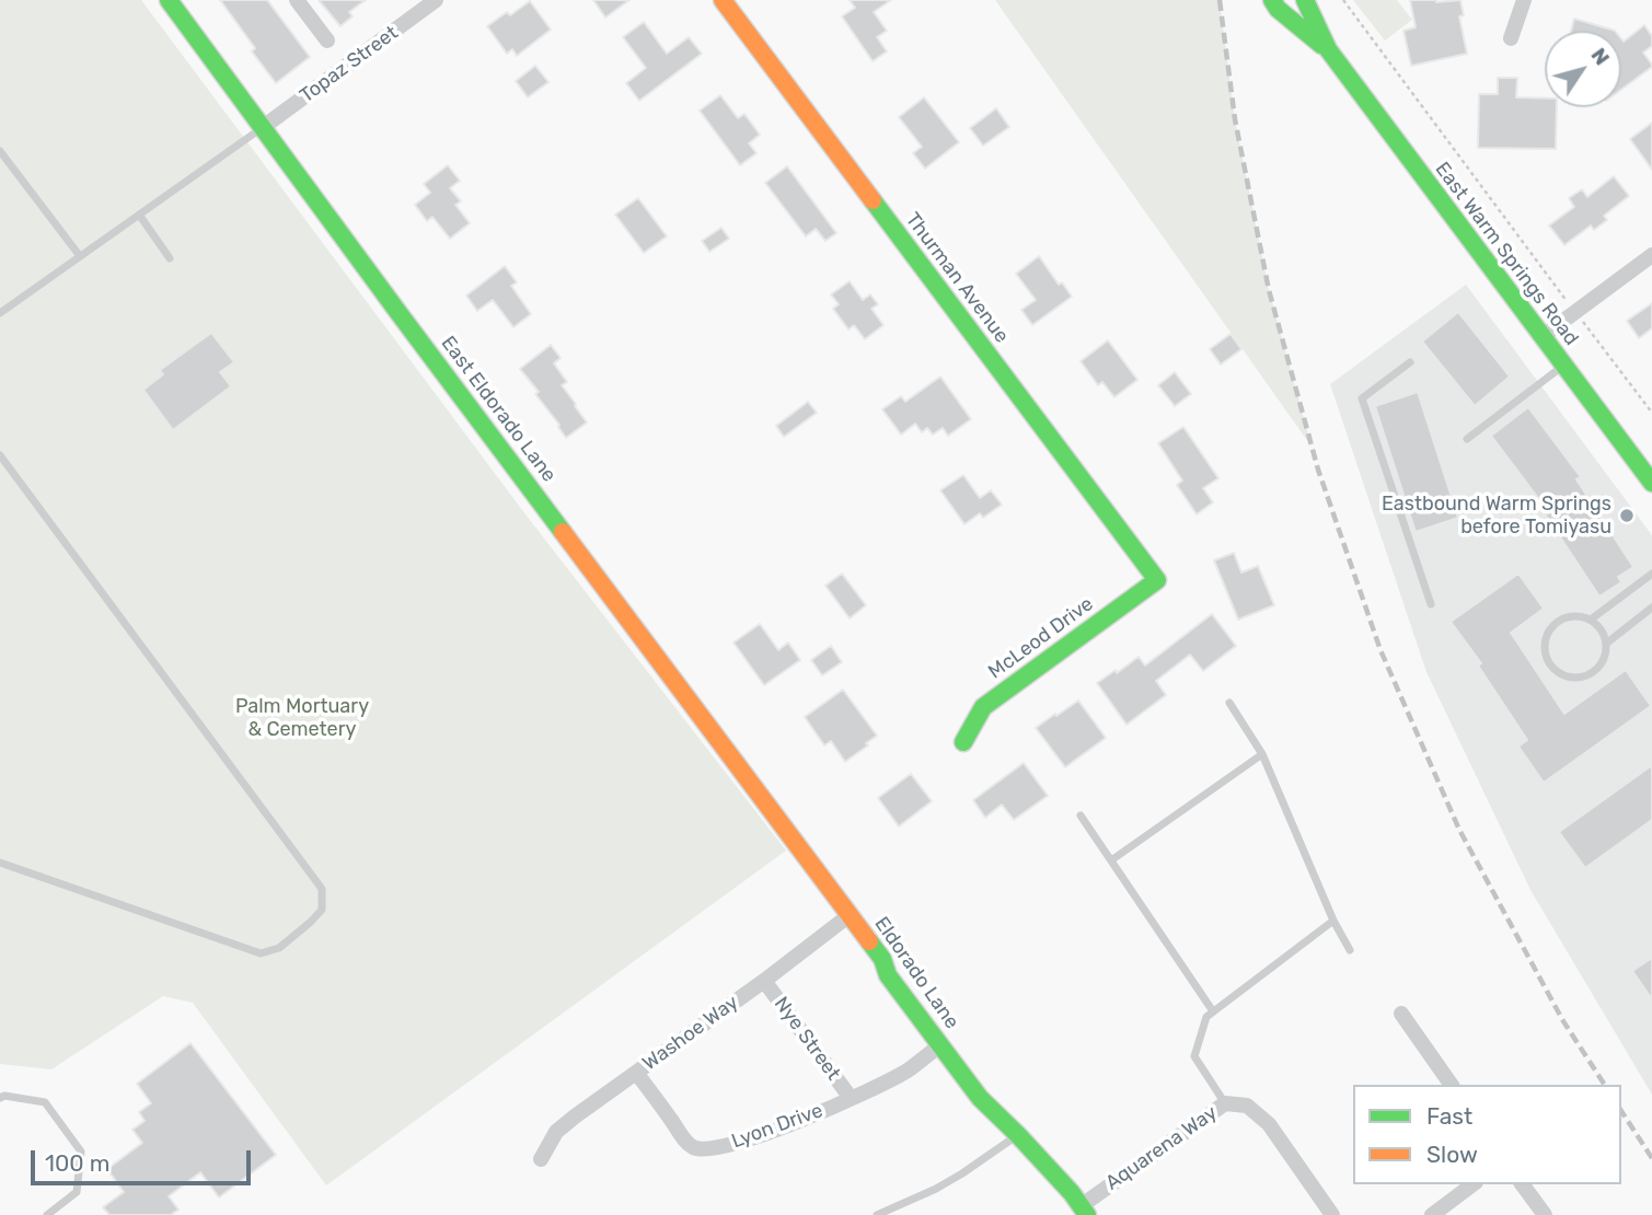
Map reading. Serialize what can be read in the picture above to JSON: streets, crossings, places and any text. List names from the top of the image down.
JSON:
{
  "streets": {
    "street": [
      "Topaz Street",
      "East Warm Springs Road",
      "Thurman Avenue",
      "East Eldorado Lane",
      "McLeod Drive",
      "Eldorado Lane",
      "Washoe Way",
      "Nye Street",
      "Lyon Drive",
      "Aquarena Way"
    ]
  },
  "crossings": [
    ["Topaz Street", "East Eldorado Lane"],
    ["Thurman Avenue", "McLeod Drive"],
    ["East Eldorado Lane", "Eldorado Lane"],
    ["Eldorado Lane", "Washoe Way"],
    ["Eldorado Lane", "Lyon Drive"],
    ["Washoe Way", "Nye Street"],
    ["Washoe Way", "Lyon Drive"],
    ["Nye Street", "Lyon Drive"]
  ],
  "parks": ["Palm Mortuary & Cemetery"],
  "places": ["Eastbound Warm Springs before Tomiyasu"],
  "legend": ["Fast", "Slow"],
  "scale_bar": "100 m",
  "north": "top right"
}
